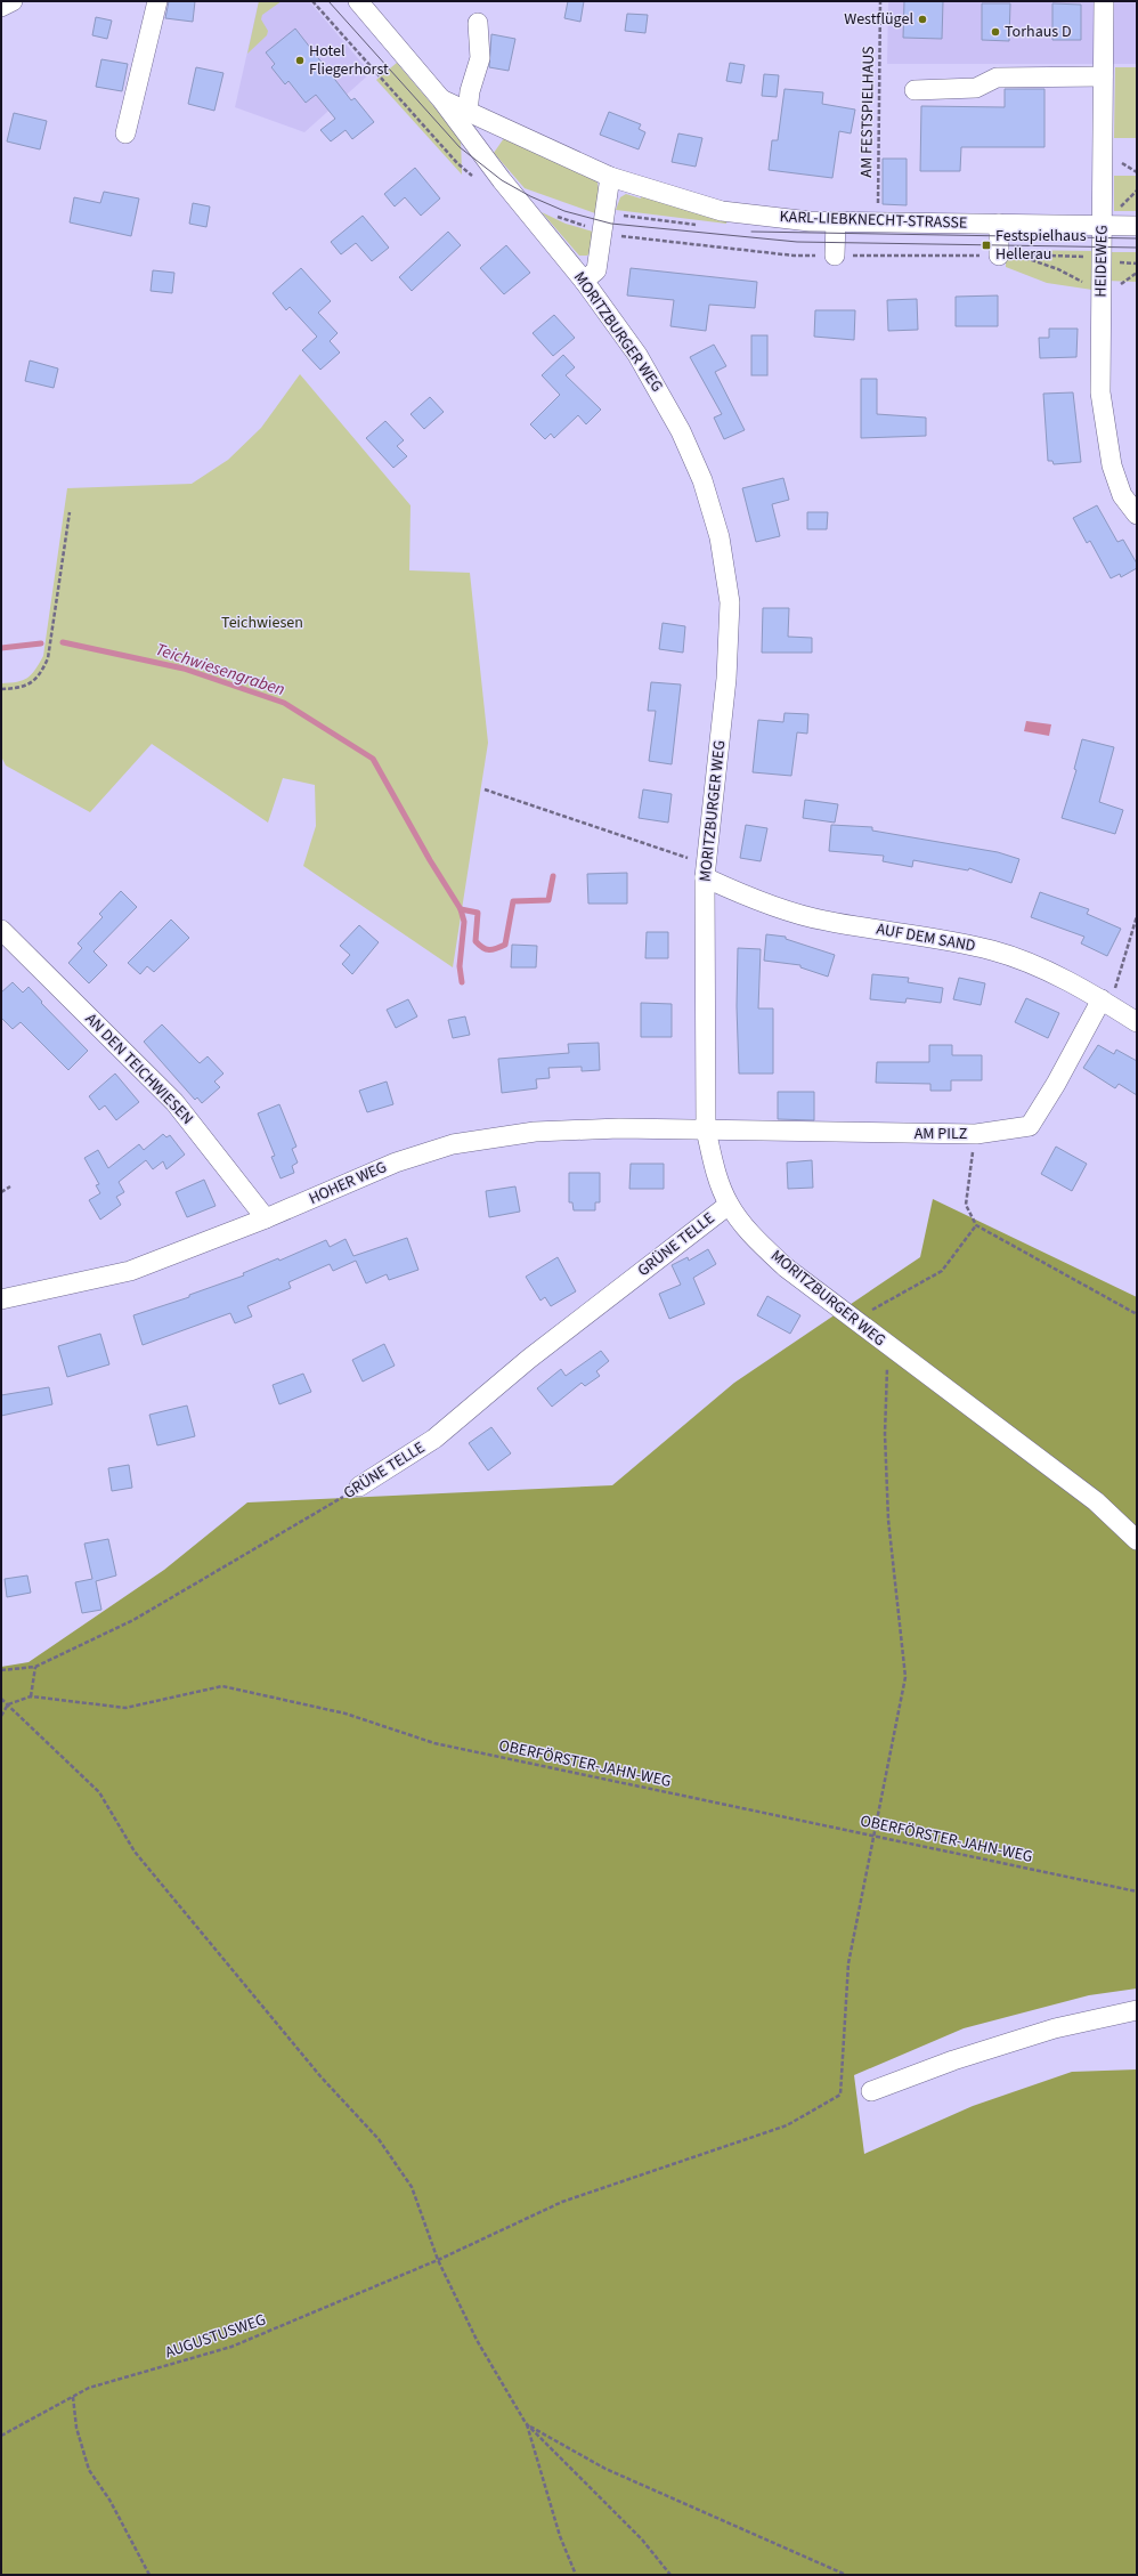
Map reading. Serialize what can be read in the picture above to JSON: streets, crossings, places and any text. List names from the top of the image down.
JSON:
{
  "streets": {
    "street": [
      "KARL-LIEBKNECHT-STRASSE",
      "HEIDEWEG",
      "MORITZBURGER WEG",
      "AUF DEM SAND",
      "AN DEN TEICHWIESEN",
      "AM PILZ",
      "HOHER WEG",
      "GRÜNE TELLE"
    ],
    "path": ["AM FESTSPIELHAUS", "OBERFÖRSTER-JAHN-WEG", "AUGUSTUSWEG"]
  },
  "crossings": [
    ["AM FESTSPIELHAUS", "KARL-LIEBKNECHT-STRASSE"],
    ["KARL-LIEBKNECHT-STRASSE", "HEIDEWEG"],
    ["KARL-LIEBKNECHT-STRASSE", "MORITZBURGER WEG"],
    ["MORITZBURGER WEG", "AUF DEM SAND"],
    ["MORITZBURGER WEG", "AM PILZ"],
    ["MORITZBURGER WEG", "HOHER WEG"],
    ["MORITZBURGER WEG", "GRÜNE TELLE"],
    ["AUF DEM SAND", "AM PILZ"],
    ["AN DEN TEICHWIESEN", "HOHER WEG"],
    ["AM PILZ", "HOHER WEG"],
    ["OBERFÖRSTER-JAHN-WEG", "AUGUSTUSWEG"]
  ],
  "water": ["Teichwiesengraben"],
  "parks": ["Teichwiesen"],
  "places": {
    "other": ["Westflügel", "Torhaus D", "Hotel Fliegerhorst"],
    "transit": ["Festspielhaus Hellerau"]
  }
}
